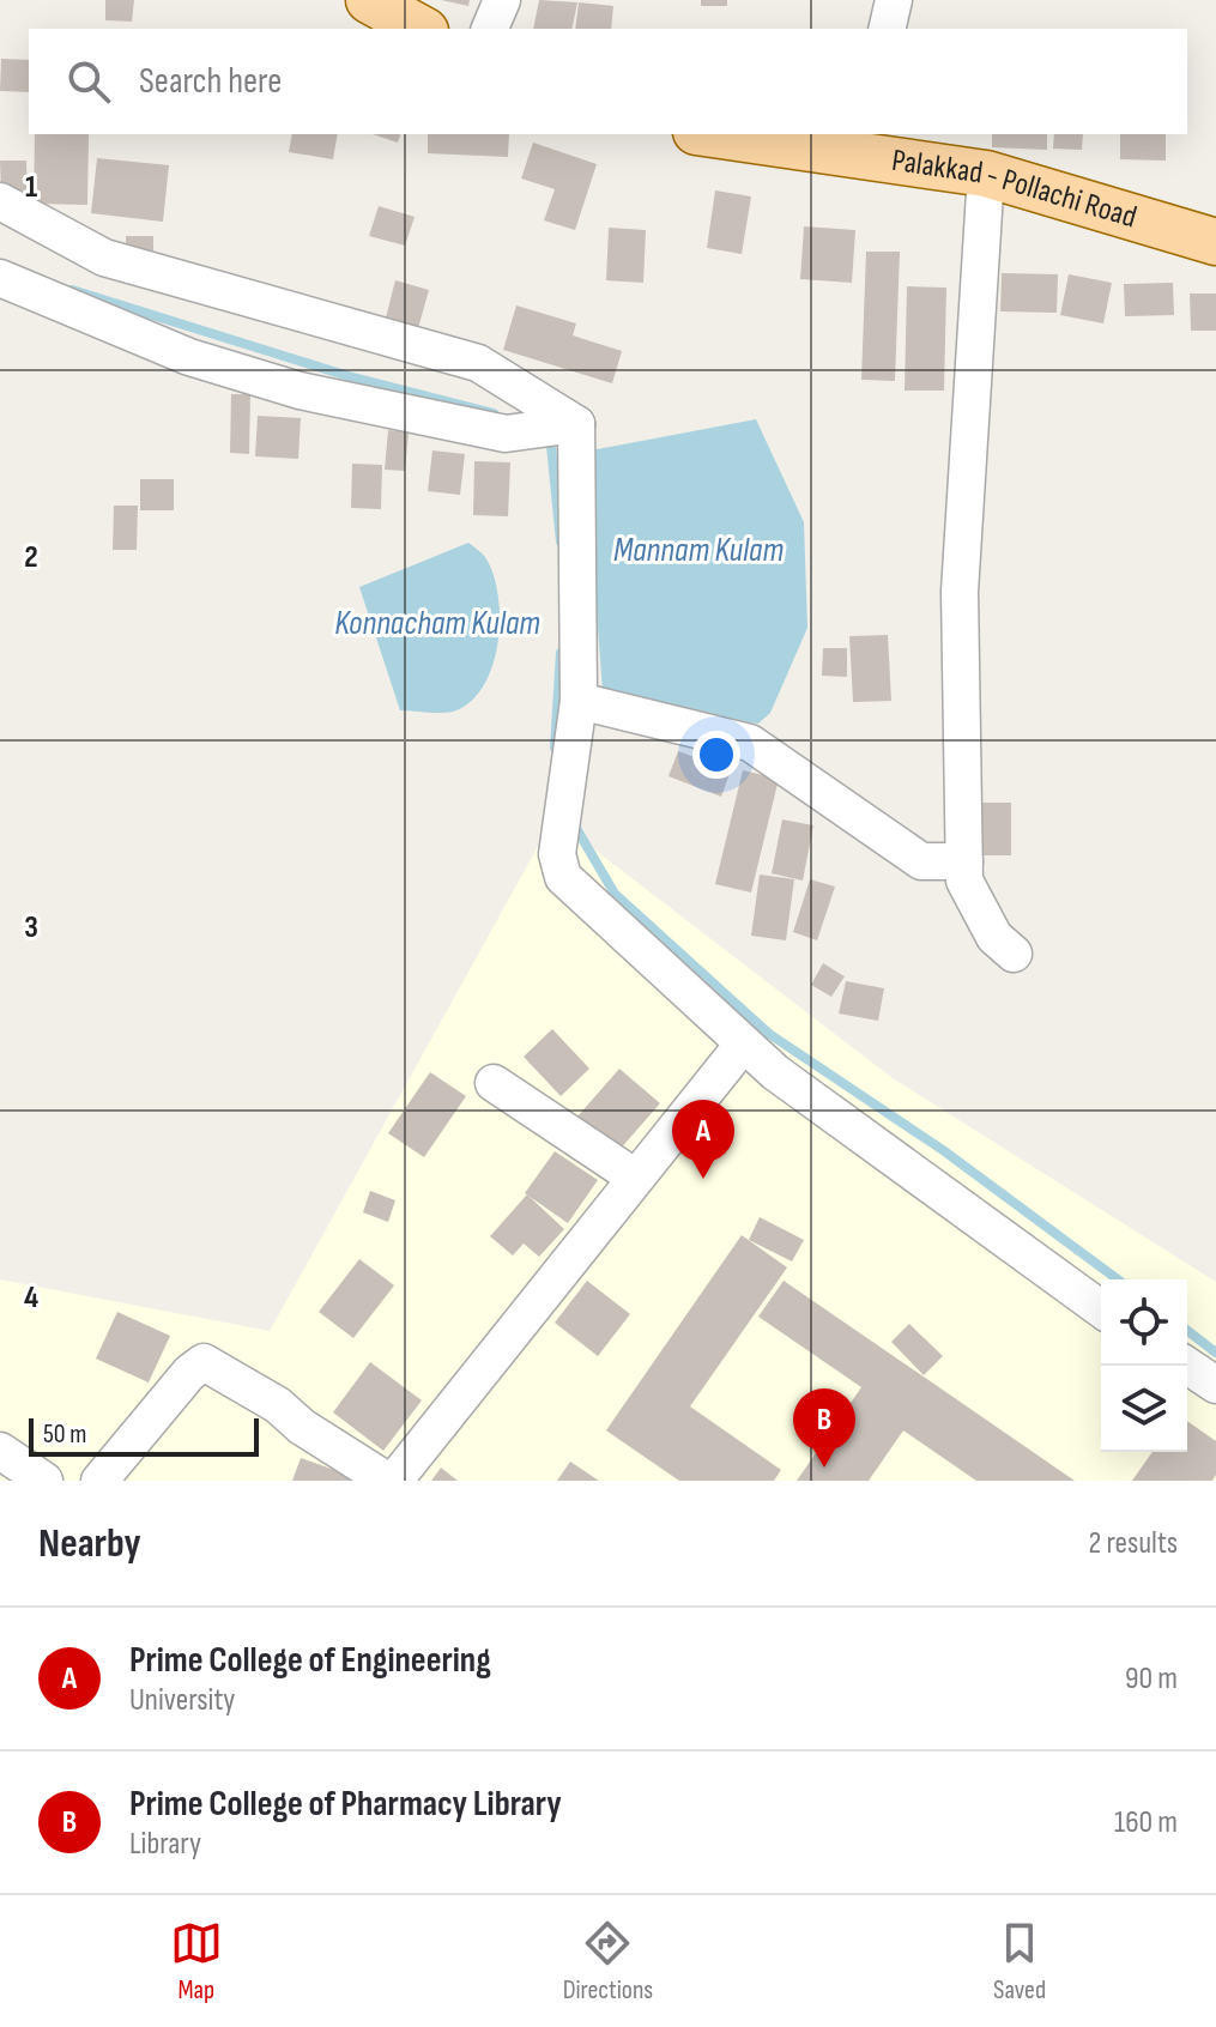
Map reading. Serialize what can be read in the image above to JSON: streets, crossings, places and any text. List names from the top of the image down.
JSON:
{
  "streets": {
    "main road": ["Palakkad - Pollachi Road"]
  },
  "water": ["Mannam Kulam", "Konnacham Kulam"],
  "scale_bar": "50 m",
  "page": {
    "search": "Search here",
    "pins": ["A", "B"],
    "scale": "50 m",
    "heading": ["Nearby", "2 results"],
    "list": [
      {
        "mark": "A",
        "name": "Prime College of Engineering",
        "note": "University",
        "value": "90 m"
      },
      {
        "mark": "B",
        "name": "Prime College of Pharmacy Library",
        "note": "Library",
        "value": "160 m"
      }
    ],
    "nav": ["Map", "Directions", "Saved"]
  },
  "grid": {
    "rows": [
      "1",
      "2",
      "3",
      "4"
    ]
  }
}
